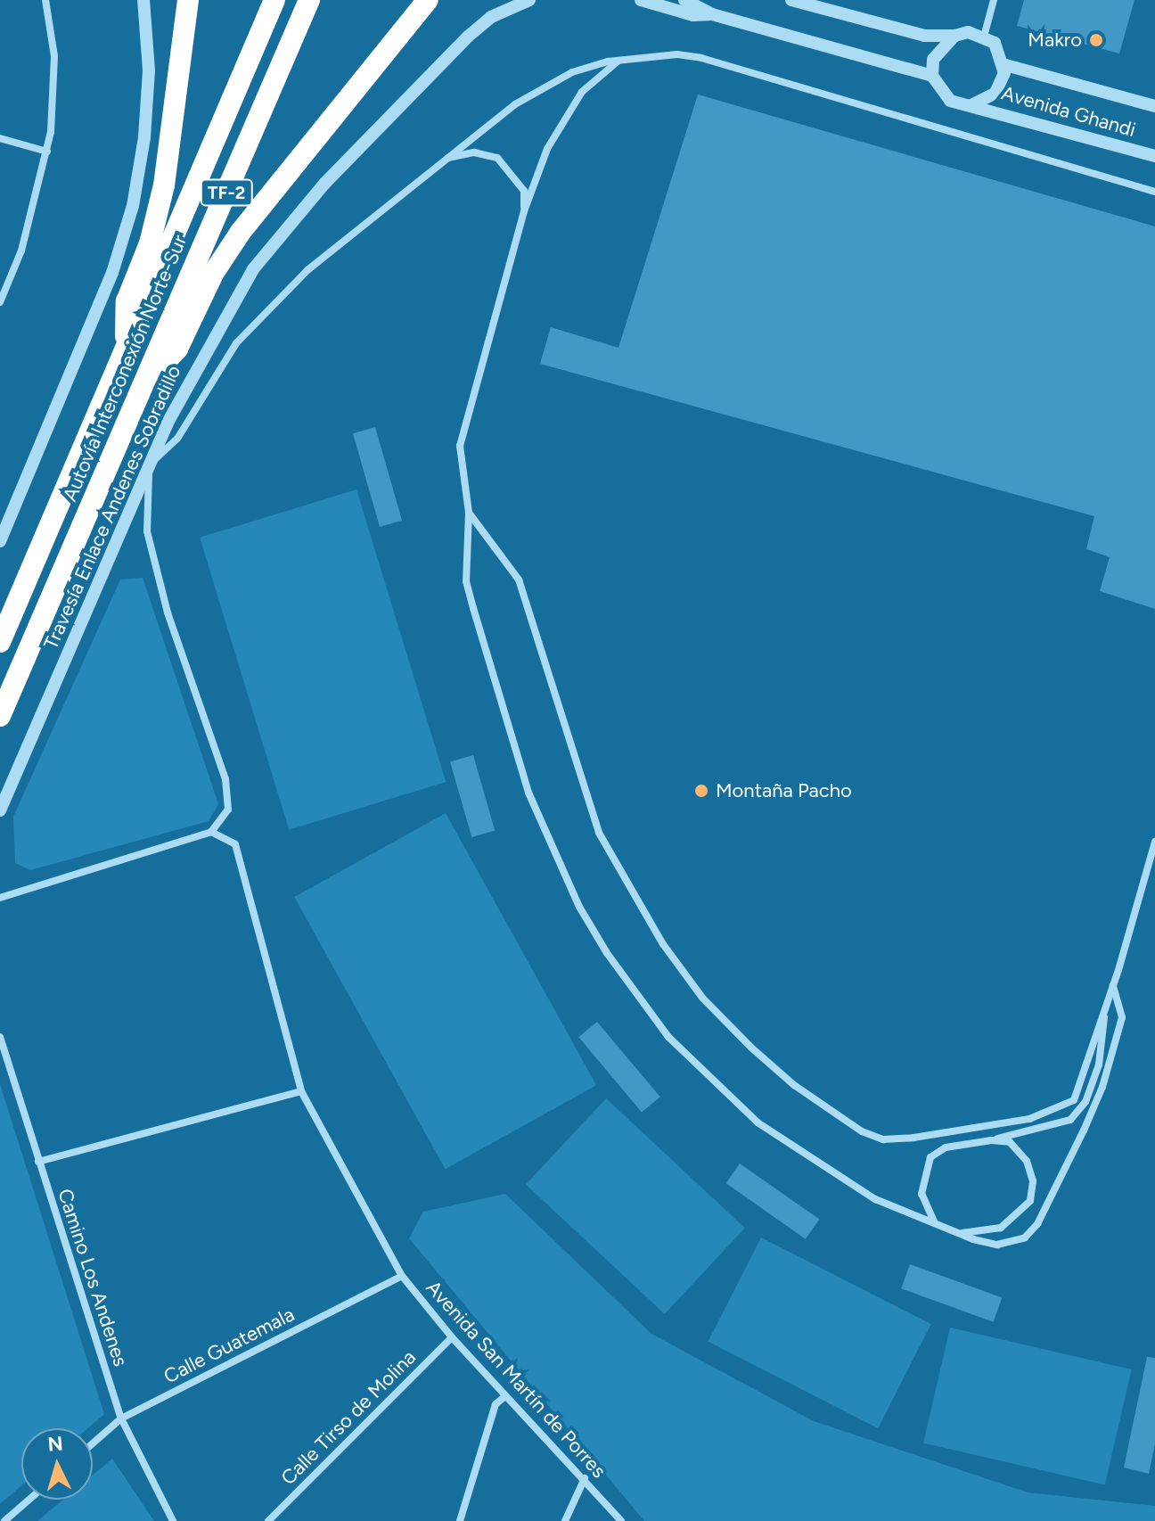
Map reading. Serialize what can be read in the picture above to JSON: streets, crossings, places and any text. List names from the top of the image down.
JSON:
{
  "streets": {
    "highway": ["TF-2", "Autovía Interconexión Norte-Sur"],
    "street": [
      "Avenida Ghandi",
      "Travesía Enlace Andenes Sobradillo",
      "Camino Los Andenes",
      "Calle Guatemala",
      "Avenida San Martín de Porres",
      "Calle Tirso de Molina"
    ]
  },
  "crossings": [
    ["Camino Los Andenes", "Calle Guatemala"],
    ["Calle Guatemala", "Avenida San Martín de Porres"],
    ["Avenida San Martín de Porres", "Calle Tirso de Molina"]
  ],
  "places": ["Makro", "Montaña Pacho"],
  "north": "top"
}
